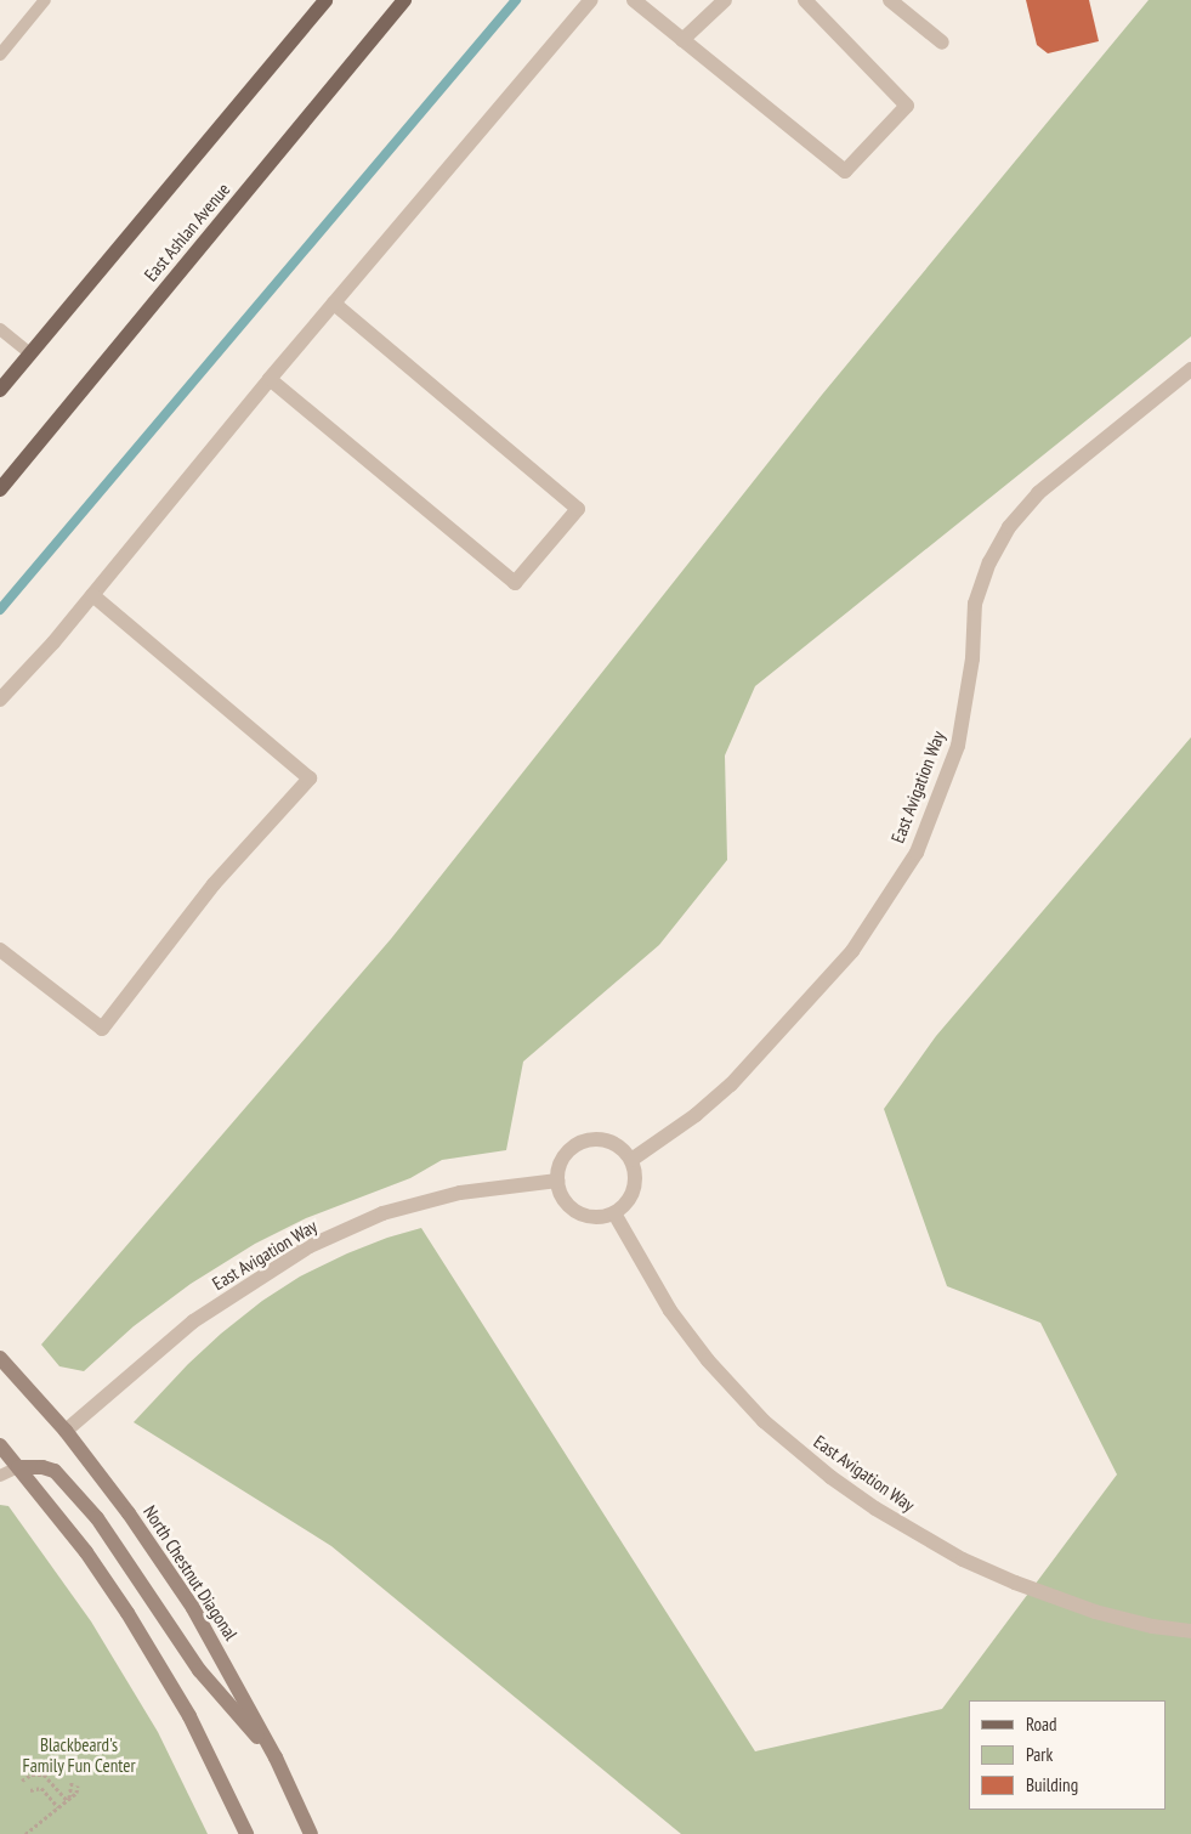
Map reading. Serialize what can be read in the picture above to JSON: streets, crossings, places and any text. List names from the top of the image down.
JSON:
{
  "streets": {
    "main road": ["East Ashlan Avenue", "North Chestnut Diagonal"],
    "street": ["East Avigation Way"]
  },
  "crossings": [
    ["East Avigation Way", "North Chestnut Diagonal"]
  ],
  "parks": ["Blackbeard's Family Fun Center"],
  "legend": ["Road", "Park", "Building"]
}
